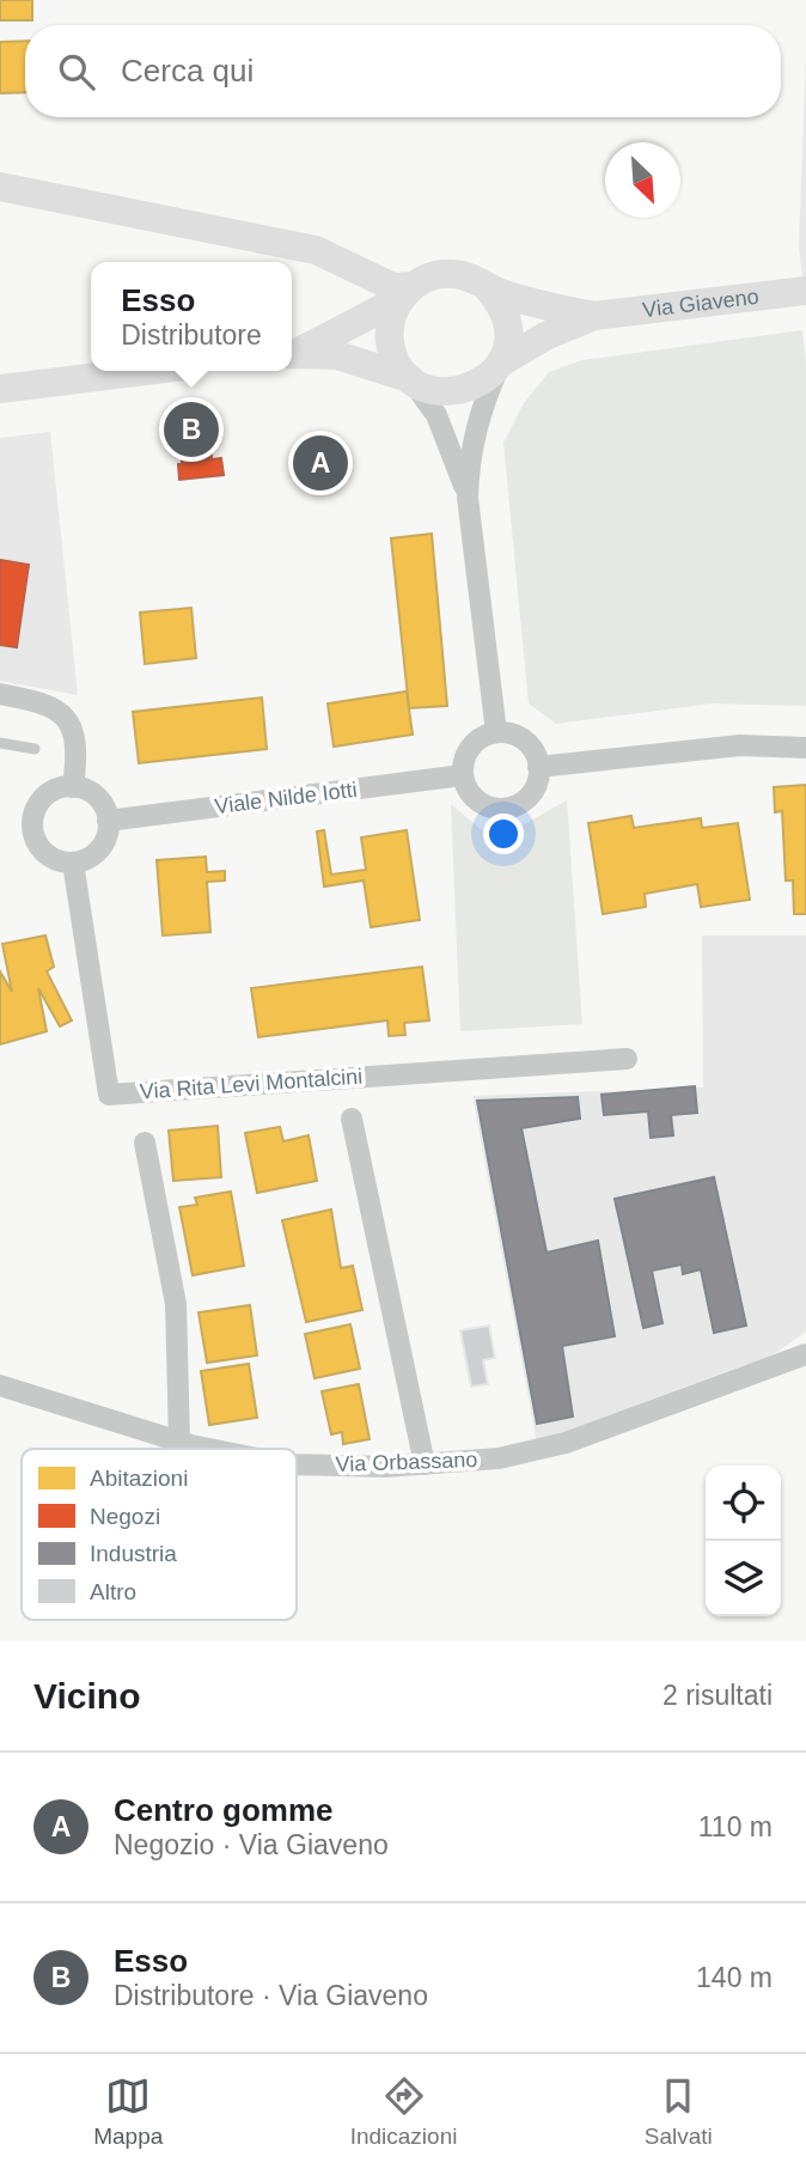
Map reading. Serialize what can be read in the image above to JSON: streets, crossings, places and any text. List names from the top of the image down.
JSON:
{
  "streets": {
    "main road": ["Via Giaveno"],
    "street": ["Viale Nilde Iotti", "Via Rita Levi Montalcini", "Via Orbassano"]
  },
  "crossings": [
    ["Viale Nilde Iotti", "Via Rita Levi Montalcini"]
  ],
  "legend": [
    "Abitazioni",
    "Negozi",
    "Industria",
    "Altro"
  ],
  "north": "bottom right",
  "page": {
    "search": "Cerca qui",
    "popup": ["Esso", "Distributore"],
    "pins": ["B", "A"],
    "heading": ["Vicino", "2 risultati"],
    "list": [
      {
        "mark": "A",
        "name": "Centro gomme",
        "note": "Negozio · Via Giaveno",
        "value": "110 m"
      },
      {
        "mark": "B",
        "name": "Esso",
        "note": "Distributore · Via Giaveno",
        "value": "140 m"
      }
    ],
    "nav": ["Mappa", "Indicazioni", "Salvati"]
  }
}
